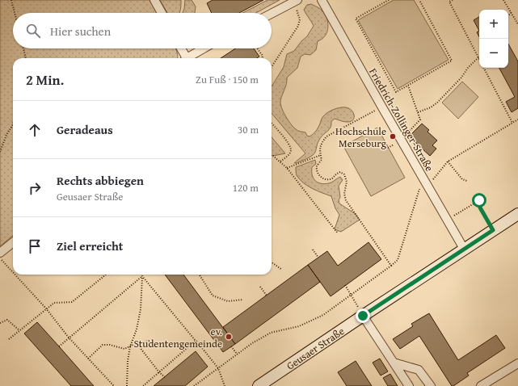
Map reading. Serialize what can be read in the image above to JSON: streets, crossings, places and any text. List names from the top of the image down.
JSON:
{
  "streets": {
    "street": ["Friedrich-Zollinger-Straße", "Geusaer Straße"]
  },
  "crossings": [
    ["Friedrich-Zollinger-Straße", "Geusaer Straße"]
  ],
  "places": ["Hochschule Merseburg", "ev. Studentengemeinde"],
  "page": {
    "map_buttons": ["+", "−"],
    "search": "Hier suchen",
    "heading": ["2 Min.", "Zu Fuß · 150 m"],
    "list": [
      ["Geradeaus", "30 m"],
      ["Rechts abbiegen", "Geusaer Straße", "120 m"],
      "Ziel erreicht"
    ]
  }
}
